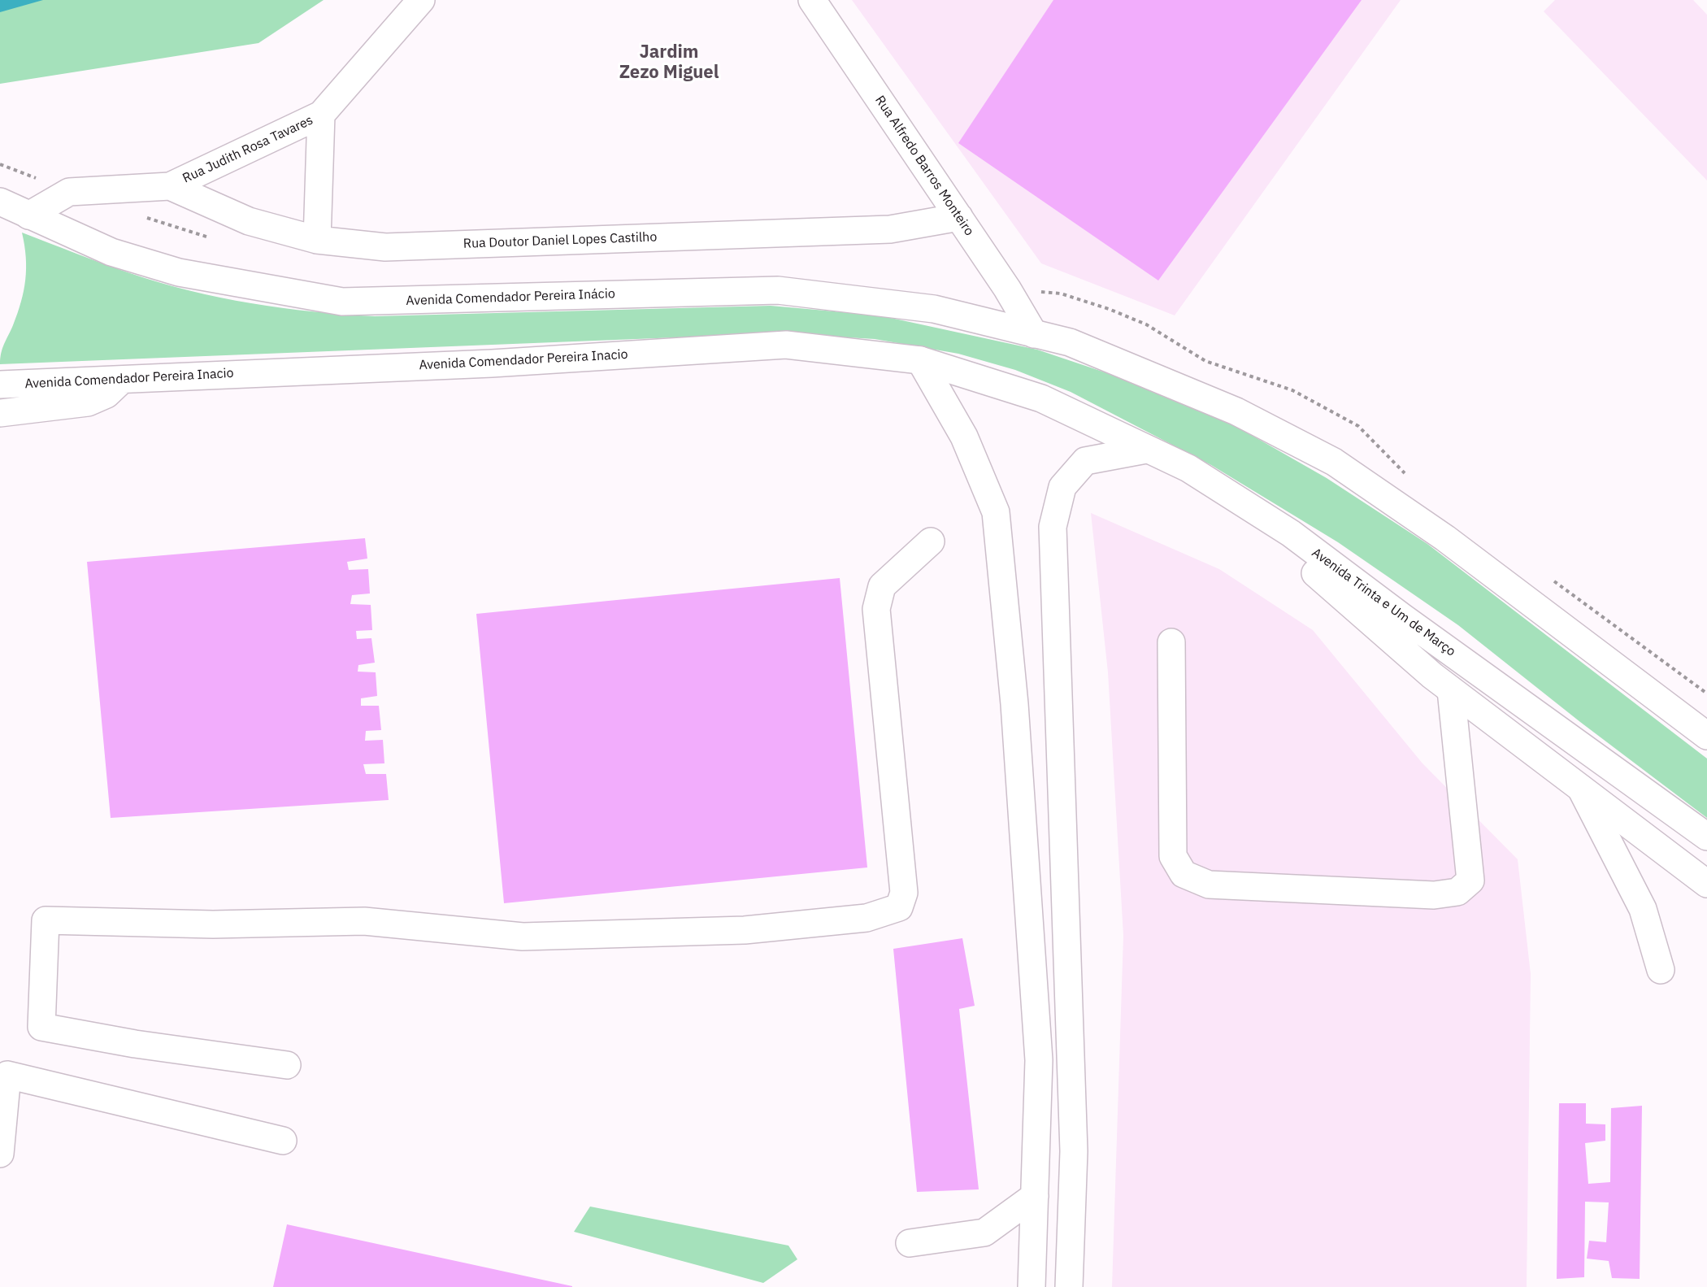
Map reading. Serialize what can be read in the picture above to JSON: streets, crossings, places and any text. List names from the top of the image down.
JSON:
{
  "streets": {
    "main road": [
      "Rua Judith Rosa Tavares",
      "Rua Alfredo Barros Monteiro",
      "Rua Doutor Daniel Lopes Castilho",
      "Avenida Comendador Pereira Inácio",
      "Avenida Comendador Pereira Inacio",
      "Avenida Trinta e Um de Março"
    ]
  },
  "crossings": [
    ["Rua Judith Rosa Tavares", "Rua Doutor Daniel Lopes Castilho"],
    ["Rua Judith Rosa Tavares", "Avenida Comendador Pereira Inácio"],
    ["Rua Alfredo Barros Monteiro", "Rua Doutor Daniel Lopes Castilho"],
    ["Rua Alfredo Barros Monteiro", "Avenida Comendador Pereira Inácio"],
    ["Avenida Comendador Pereira Inacio", "Avenida Trinta e Um de Março"]
  ],
  "districts": ["Jardim Zezo Miguel"]
}
